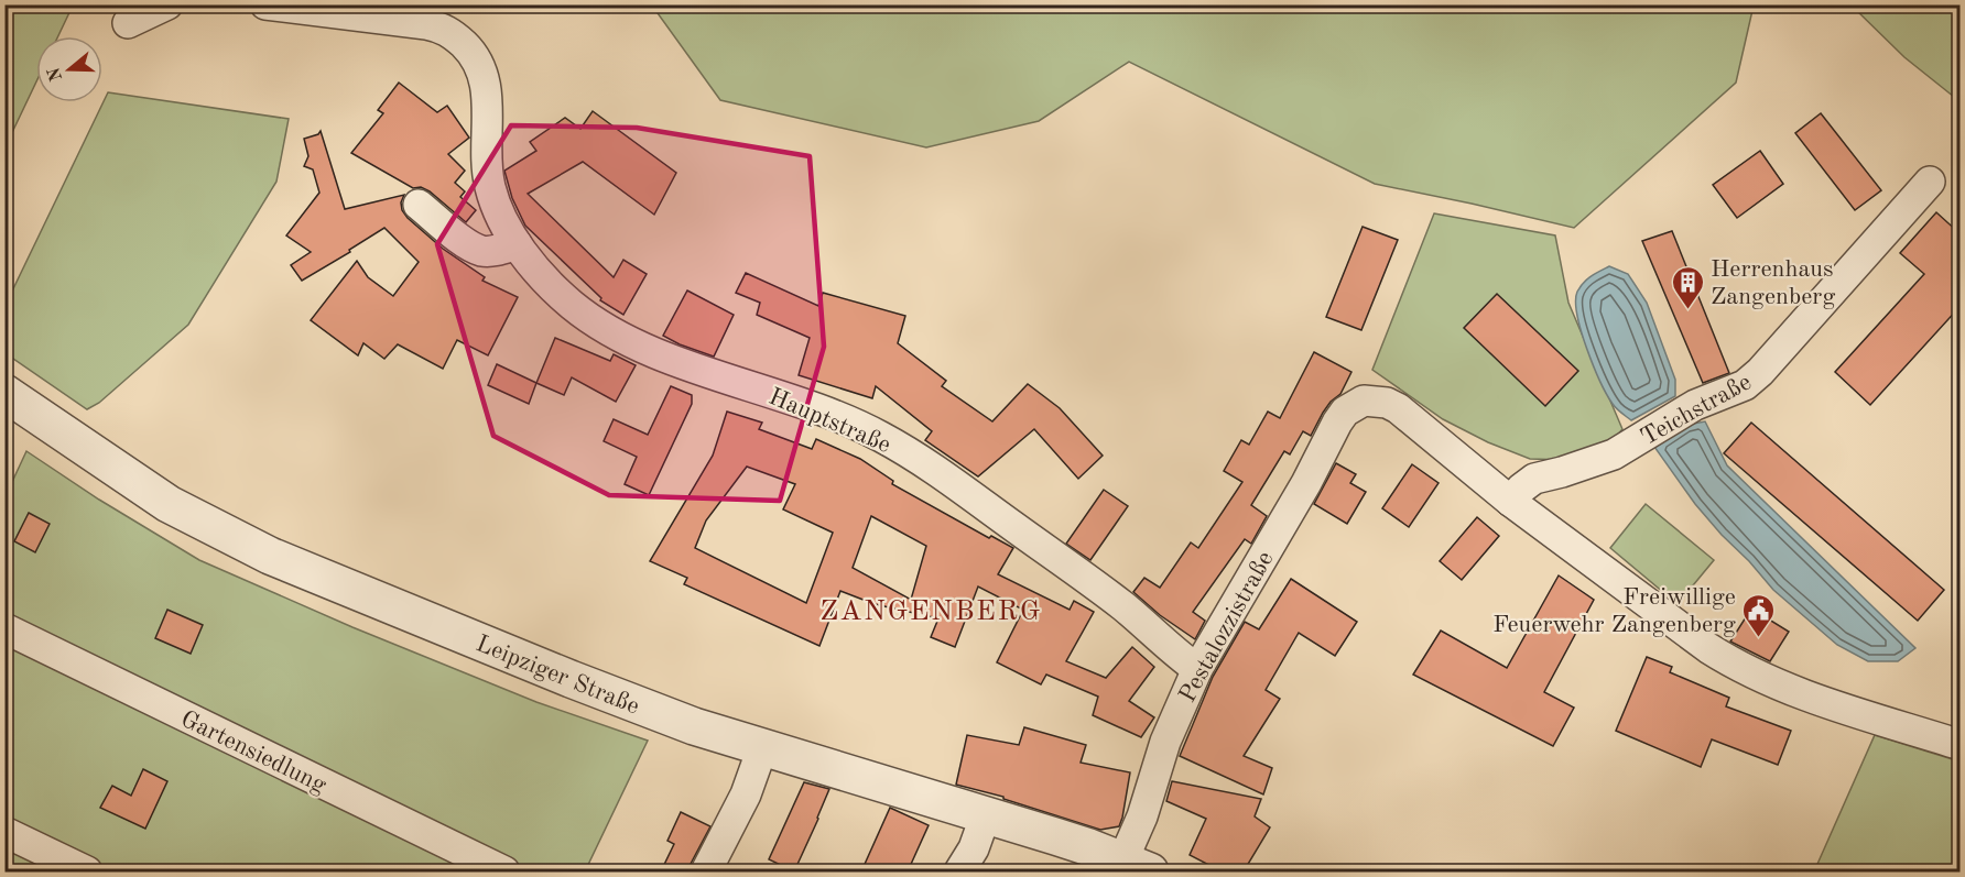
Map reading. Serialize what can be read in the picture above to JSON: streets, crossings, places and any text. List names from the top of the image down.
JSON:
{
  "streets": {
    "street": [
      "Teichstraße",
      "Hauptstraße",
      "Pestalozzistraße",
      "Leipziger Straße",
      "Gartensiedlung"
    ]
  },
  "crossings": [
    ["Teichstraße", "Pestalozzistraße"],
    ["Hauptstraße", "Pestalozzistraße"],
    ["Pestalozzistraße", "Leipziger Straße"]
  ],
  "districts": ["ZANGENBERG"],
  "places": {
    "building": ["Herrenhaus Zangenberg"],
    "public building": ["Freiwillige Feuerwehr Zangenberg"]
  },
  "north": "left"
}
